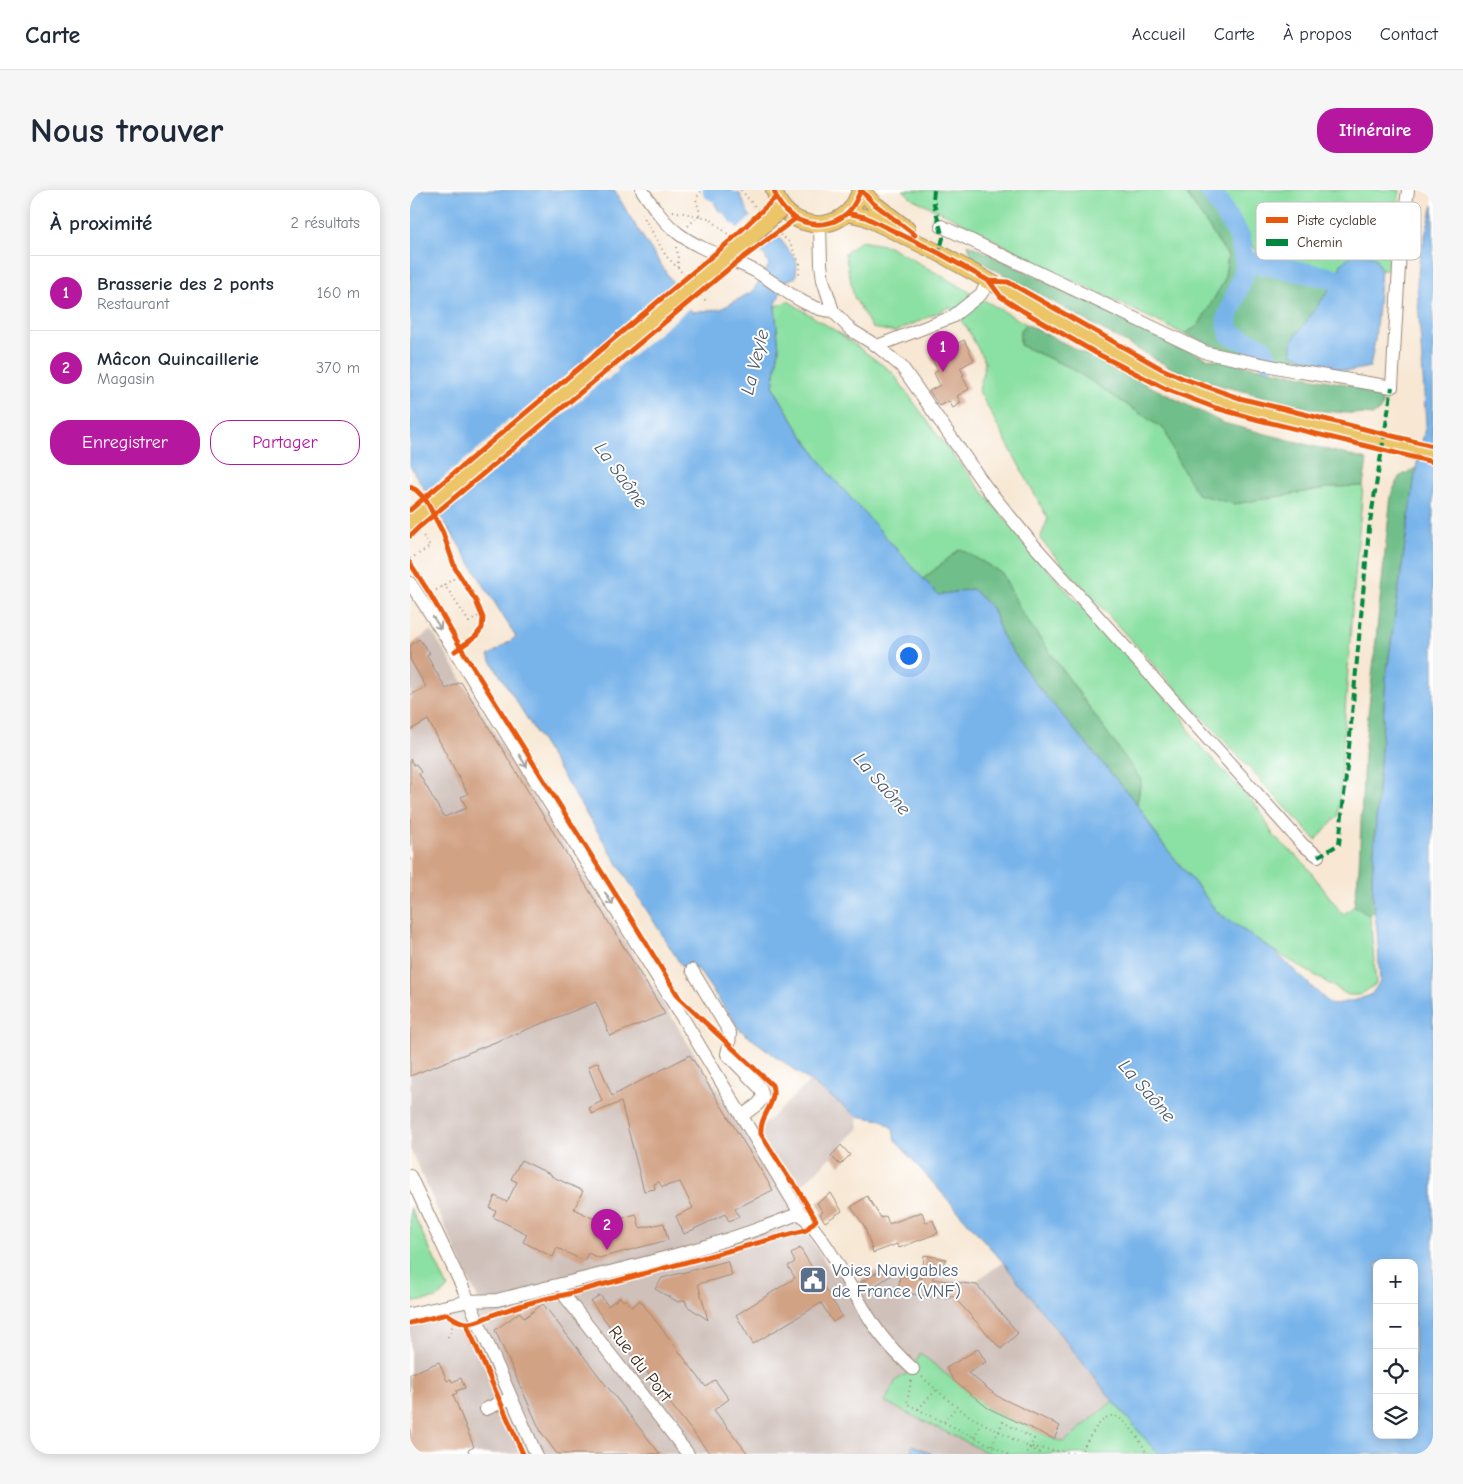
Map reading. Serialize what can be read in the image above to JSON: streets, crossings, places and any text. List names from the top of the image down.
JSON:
{
  "streets": {
    "street": ["Rue du Port"]
  },
  "water": ["La Veyle", "La Saône"],
  "places": {
    "public building": ["Voies Navigables de France (VNF)"]
  },
  "legend": ["Piste cyclable", "Chemin"],
  "page": {
    "header": "Carte",
    "nav": [
      "Accueil",
      "Carte",
      "À propos",
      "Contact"
    ],
    "buttons": [
      "Itinéraire",
      ["Enregistrer", "Partager"]
    ],
    "title": "Nous trouver",
    "heading": ["À proximité", "2 résultats"],
    "list": [
      {
        "mark": "1",
        "name": "Brasserie des 2 ponts",
        "note": "Restaurant",
        "value": "160 m"
      },
      {
        "mark": "2",
        "name": "Mâcon Quincaillerie",
        "note": "Magasin",
        "value": "370 m"
      }
    ],
    "pins": ["1", "2"],
    "map_buttons": ["+", "−"]
  }
}
